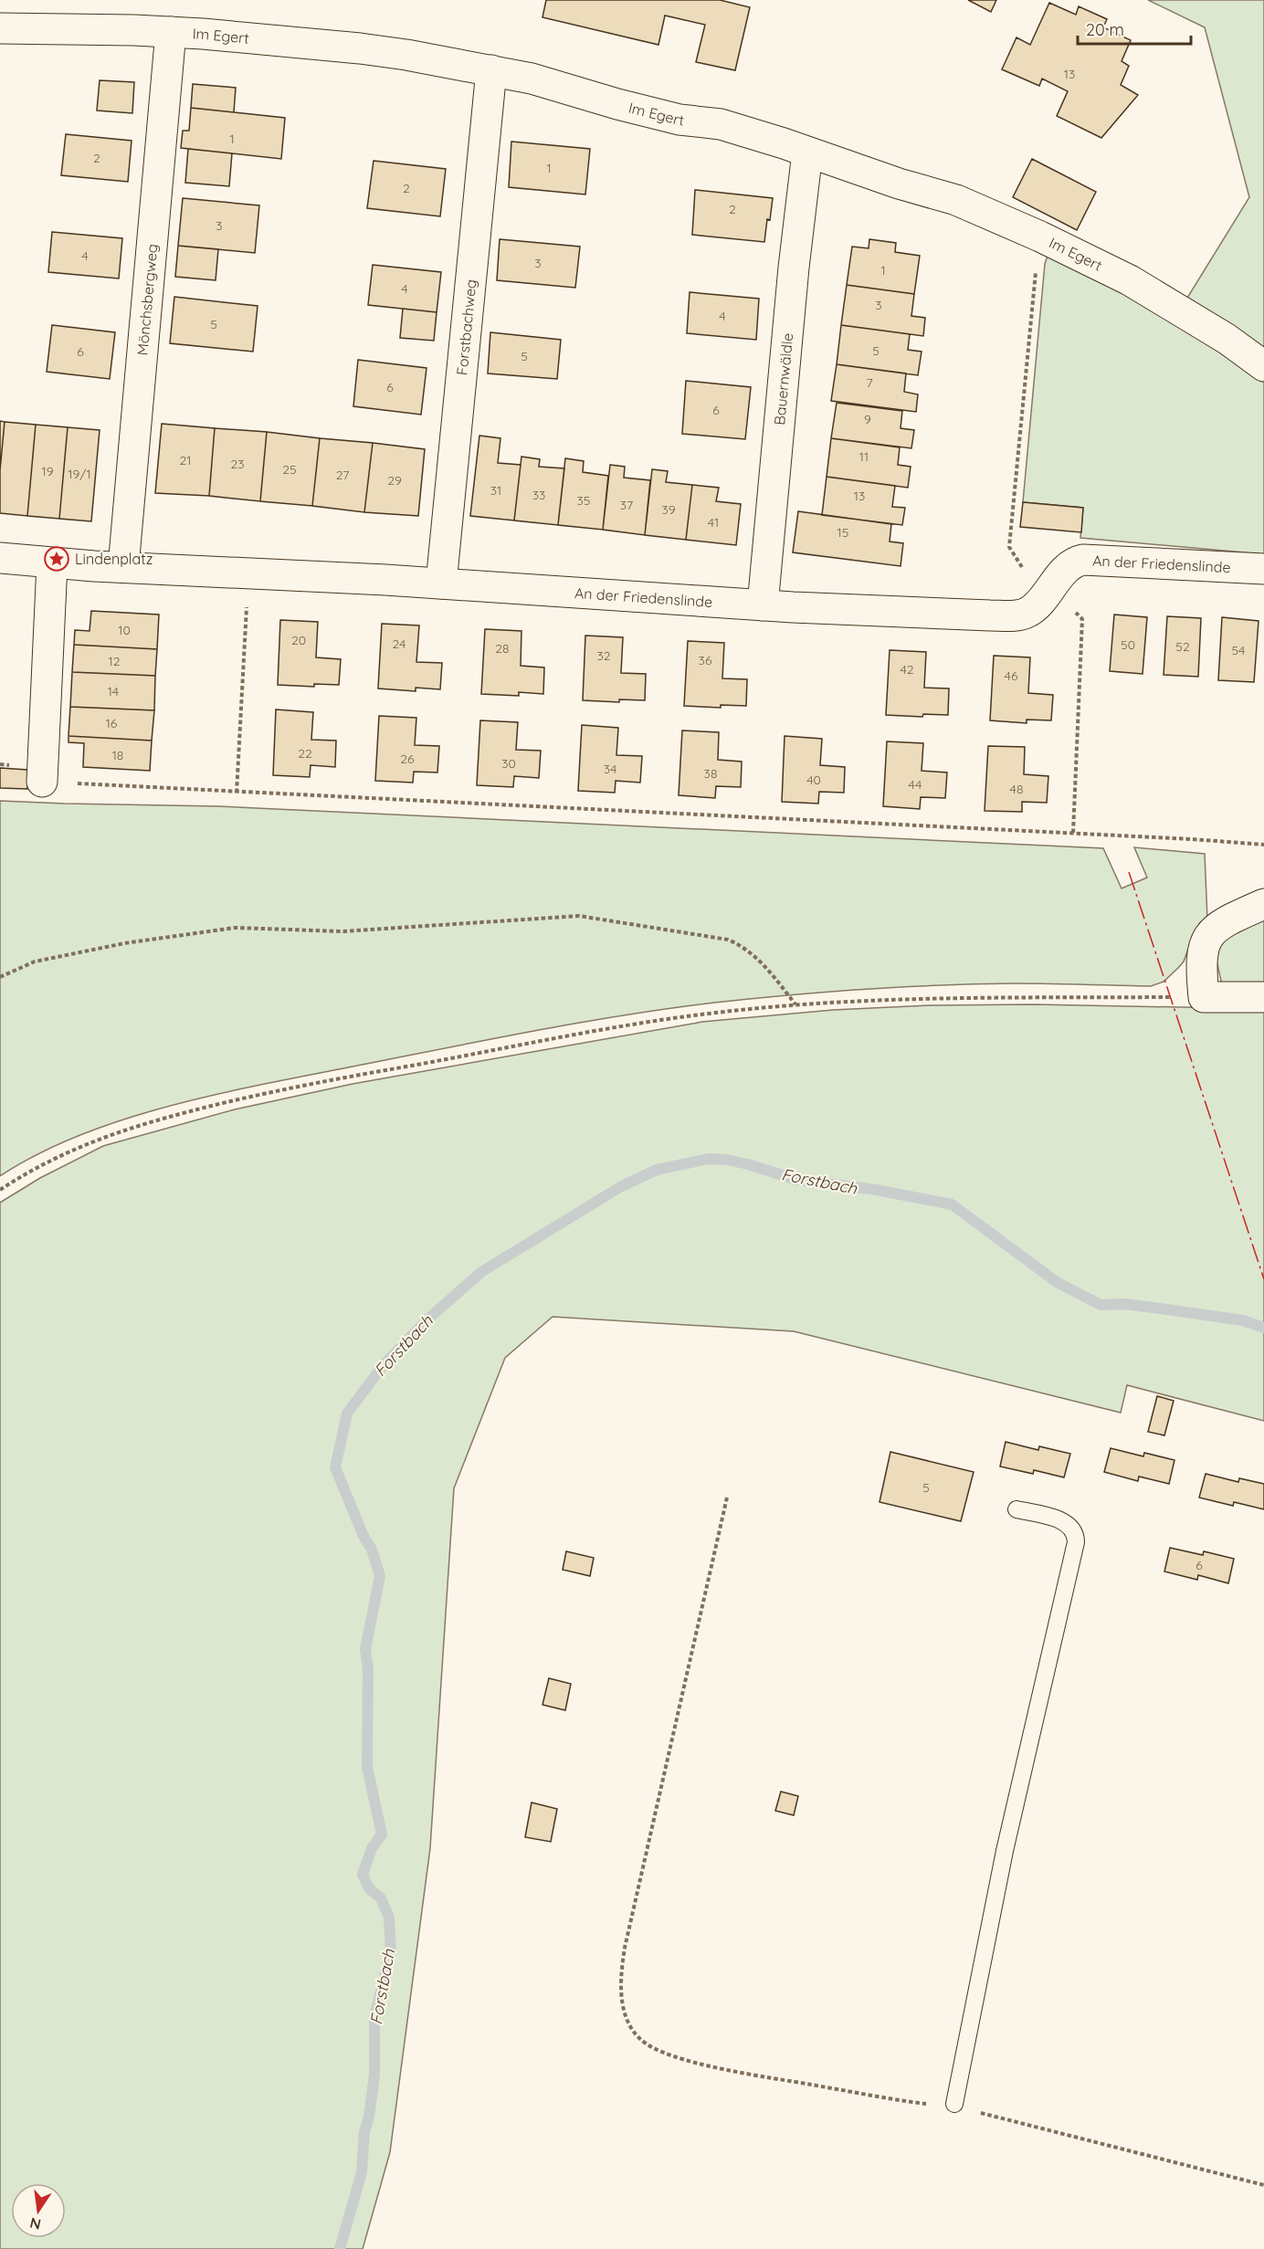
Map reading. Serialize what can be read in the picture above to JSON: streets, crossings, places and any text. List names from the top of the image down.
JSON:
{
  "streets": {
    "street": [
      "Im Egert",
      "Mönchsbergweg",
      "Forstbachweg",
      "Bauernwäldle",
      "An der Friedenslinde"
    ]
  },
  "crossings": [
    ["Im Egert", "Mönchsbergweg"],
    ["Im Egert", "Forstbachweg"],
    ["Im Egert", "Bauernwäldle"],
    ["Mönchsbergweg", "An der Friedenslinde"],
    ["Forstbachweg", "An der Friedenslinde"],
    ["Bauernwäldle", "An der Friedenslinde"]
  ],
  "water": ["Forstbach"],
  "places": {
    "place": ["Lindenplatz"]
  },
  "house_numbers": [
    "13",
    "1",
    "2",
    "1",
    "2",
    "2",
    "3",
    "4",
    "3",
    "1",
    "4",
    "3",
    "4",
    "5",
    "5",
    "6",
    "5",
    "7",
    "6",
    "6",
    "9",
    "11",
    "21",
    "23",
    "25",
    "19",
    "19/1",
    "27",
    "29",
    "31",
    "33",
    "13",
    "35",
    "37",
    "39",
    "41",
    "15",
    "10",
    "20",
    "24",
    "50",
    "52",
    "28",
    "54",
    "32",
    "36",
    "12",
    "42",
    "46",
    "14",
    "16",
    "22",
    "18",
    "26",
    "30",
    "34",
    "38",
    "40",
    "44",
    "48",
    "5",
    "6"
  ],
  "scale_bar": "20 m",
  "north": "bottom"
}
